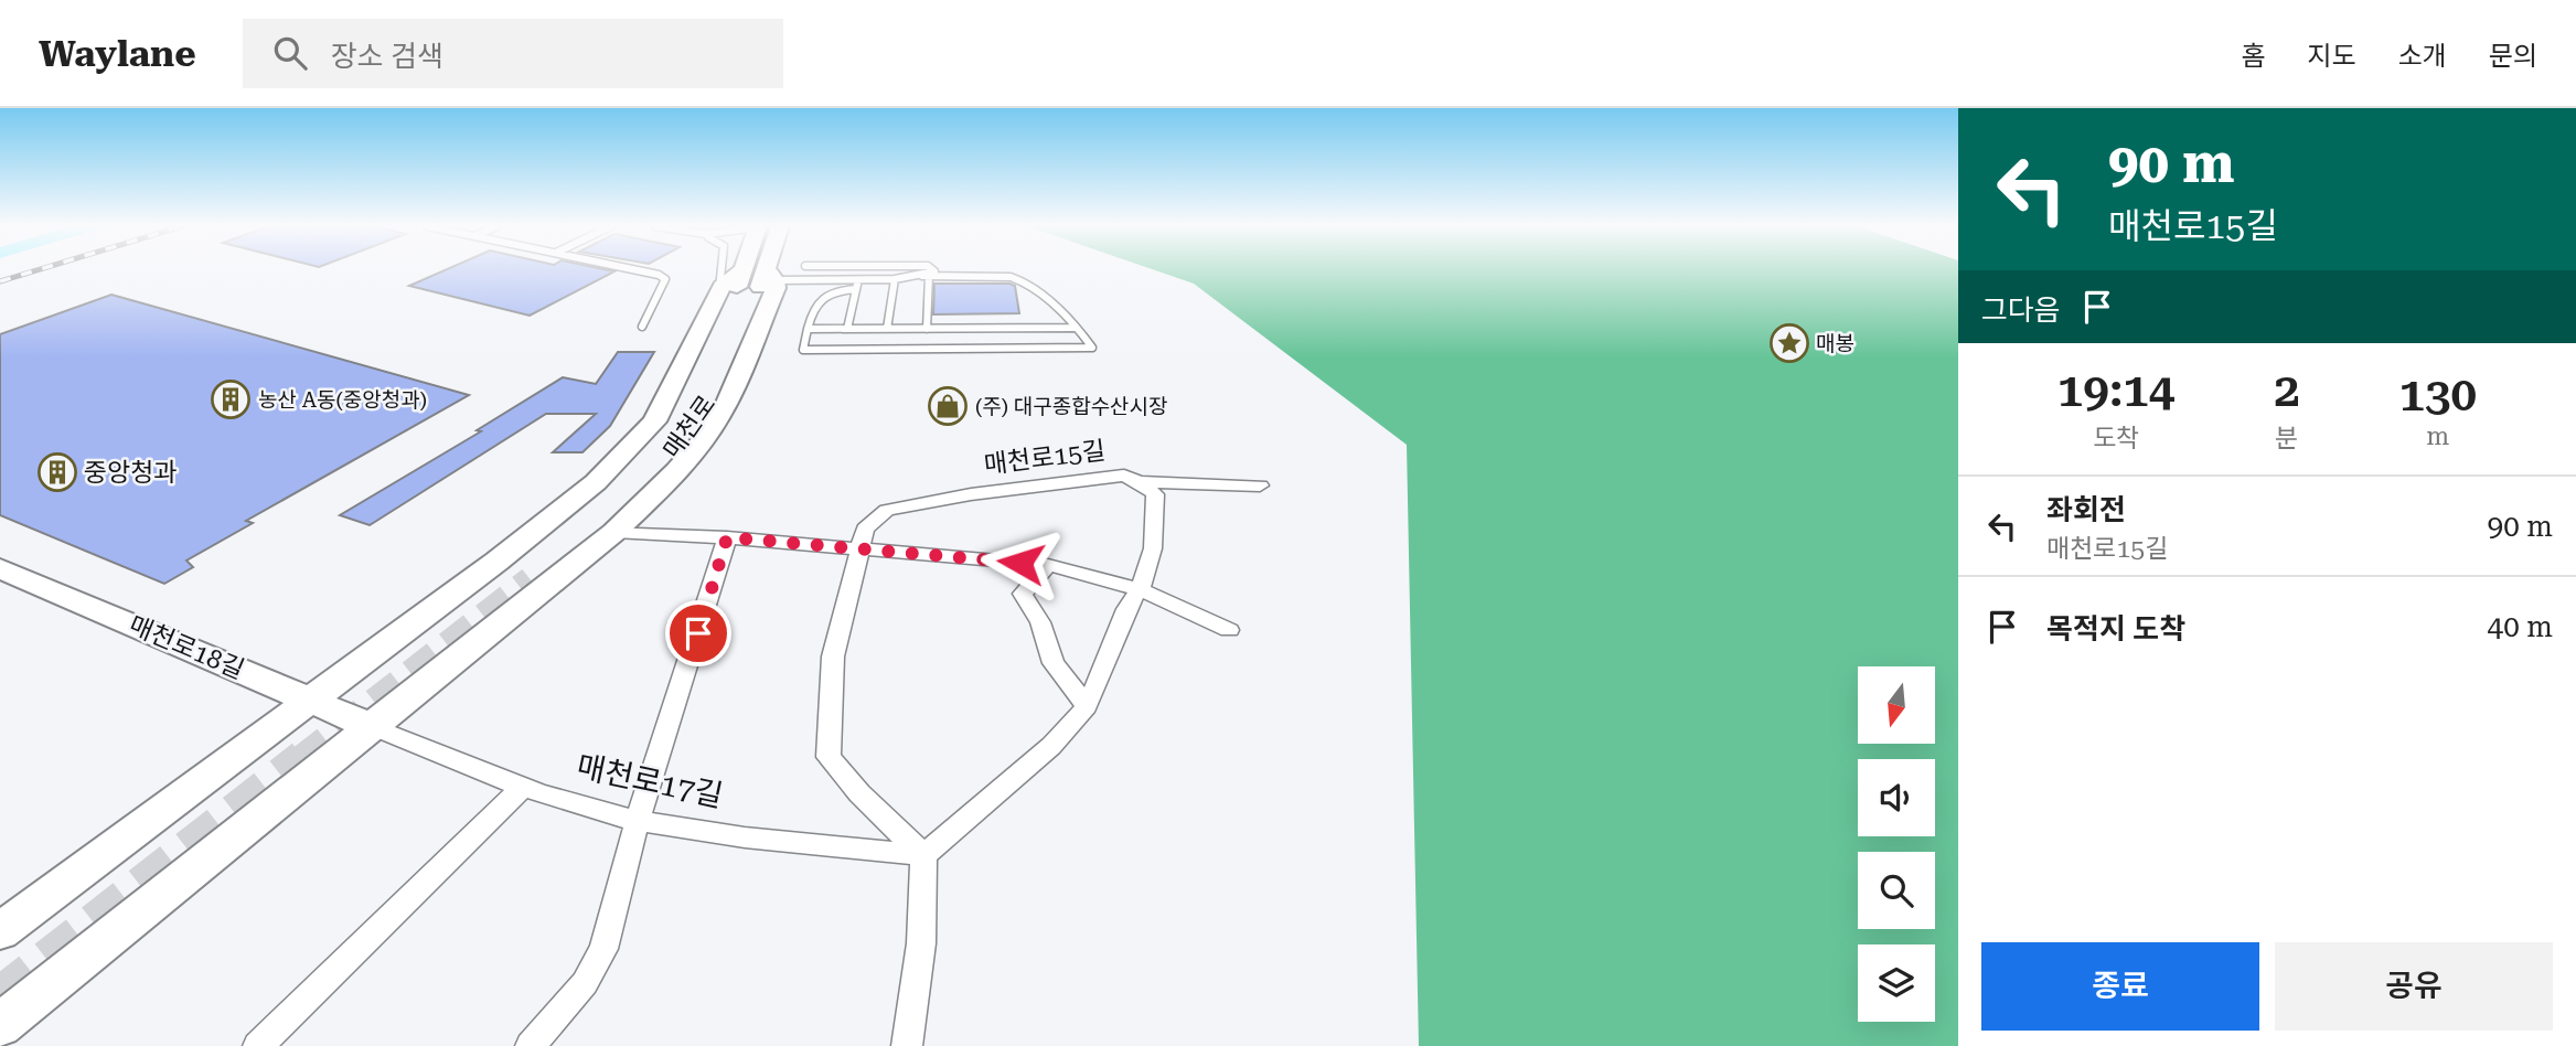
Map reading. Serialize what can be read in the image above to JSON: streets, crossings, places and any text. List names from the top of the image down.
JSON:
{
  "streets": {
    "main road": ["매천로", "매천로18길"],
    "street": ["매천로15길", "매천로17길"]
  },
  "crossings": [
    ["매천로15길", "매천로17길"],
    ["매천로18길", "매천로17길"]
  ],
  "places": {
    "place": ["매봉"],
    "building": ["농산 A동(중앙청과)", "중앙청과"],
    "shop": ["(주) 대구종합수산시장"]
  },
  "north": "bottom",
  "page": {
    "header": "Waylane",
    "search": "장소 검색",
    "nav": [
      "홈",
      "지도",
      "소개",
      "문의"
    ],
    "turn": ["90 m", "매천로15길"],
    "then": "그다음",
    "eta": [
      "19:14",
      "도착",
      "2",
      "분",
      "130",
      "m"
    ],
    "list": [
      {
        "name": "좌회전",
        "note": "매천로15길",
        "value": "90 m"
      },
      {
        "name": "목적지 도착",
        "value": "40 m"
      }
    ],
    "buttons": ["종료", "공유"]
  }
}
